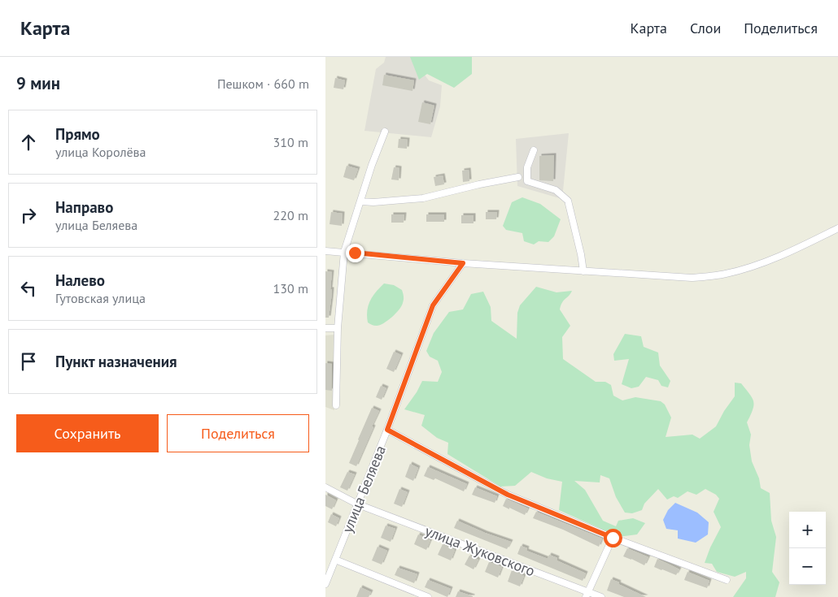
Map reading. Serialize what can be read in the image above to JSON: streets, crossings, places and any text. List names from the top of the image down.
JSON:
{
  "streets": {
    "street": ["улица Беляева", "улица Жуковского"]
  },
  "crossings": [
    ["улица Беляева", "улица Жуковского"]
  ],
  "page": {
    "header": "Карта",
    "nav": ["Карта", "Слои", "Поделиться"],
    "heading": ["9 мин", "Пешком · 660 m"],
    "list": [
      ["Прямо", "улица Королёва", "310 m"],
      ["Направо", "улица Беляева", "220 m"],
      ["Налево", "Гутовская улица", "130 m"],
      "Пункт назначения"
    ],
    "buttons": ["Сохранить", "Поделиться"],
    "map_buttons": ["+", "−"]
  }
}
